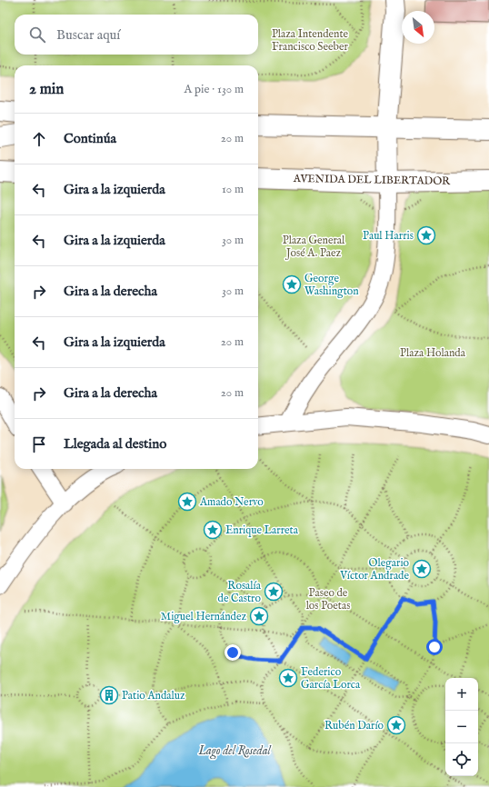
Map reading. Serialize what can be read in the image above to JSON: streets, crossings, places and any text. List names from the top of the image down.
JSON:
{
  "streets": {
    "main road": ["AVENIDA DEL LIBERTADOR"]
  },
  "water": ["Lago del Rosedal"],
  "parks": [
    "Plaza Intendente Francisco Seeber",
    "Plaza General José A. Paez",
    "Plaza Holanda",
    "Paseo de los Poetas"
  ],
  "places": {
    "place": [
      "Paul Harris",
      "George Washington",
      "Amado Nervo",
      "Enrique Larreta",
      "Olegario Víctor Andrade",
      "Rosalía de Castro",
      "Miguel Hernández",
      "Federico García Lorca",
      "Rubén Darío"
    ],
    "building": ["Patio Andaluz"]
  },
  "north": "bottom right",
  "page": {
    "search": "Buscar aquí",
    "heading": ["2 min", "A pie · 130 m"],
    "list": [
      ["Continúa", "20 m"],
      ["Gira a la izquierda", "10 m"],
      ["Gira a la izquierda", "30 m"],
      ["Gira a la derecha", "30 m"],
      ["Gira a la izquierda", "20 m"],
      ["Gira a la derecha", "20 m"],
      "Llegada al destino"
    ],
    "map_buttons": ["+", "−"]
  }
}
